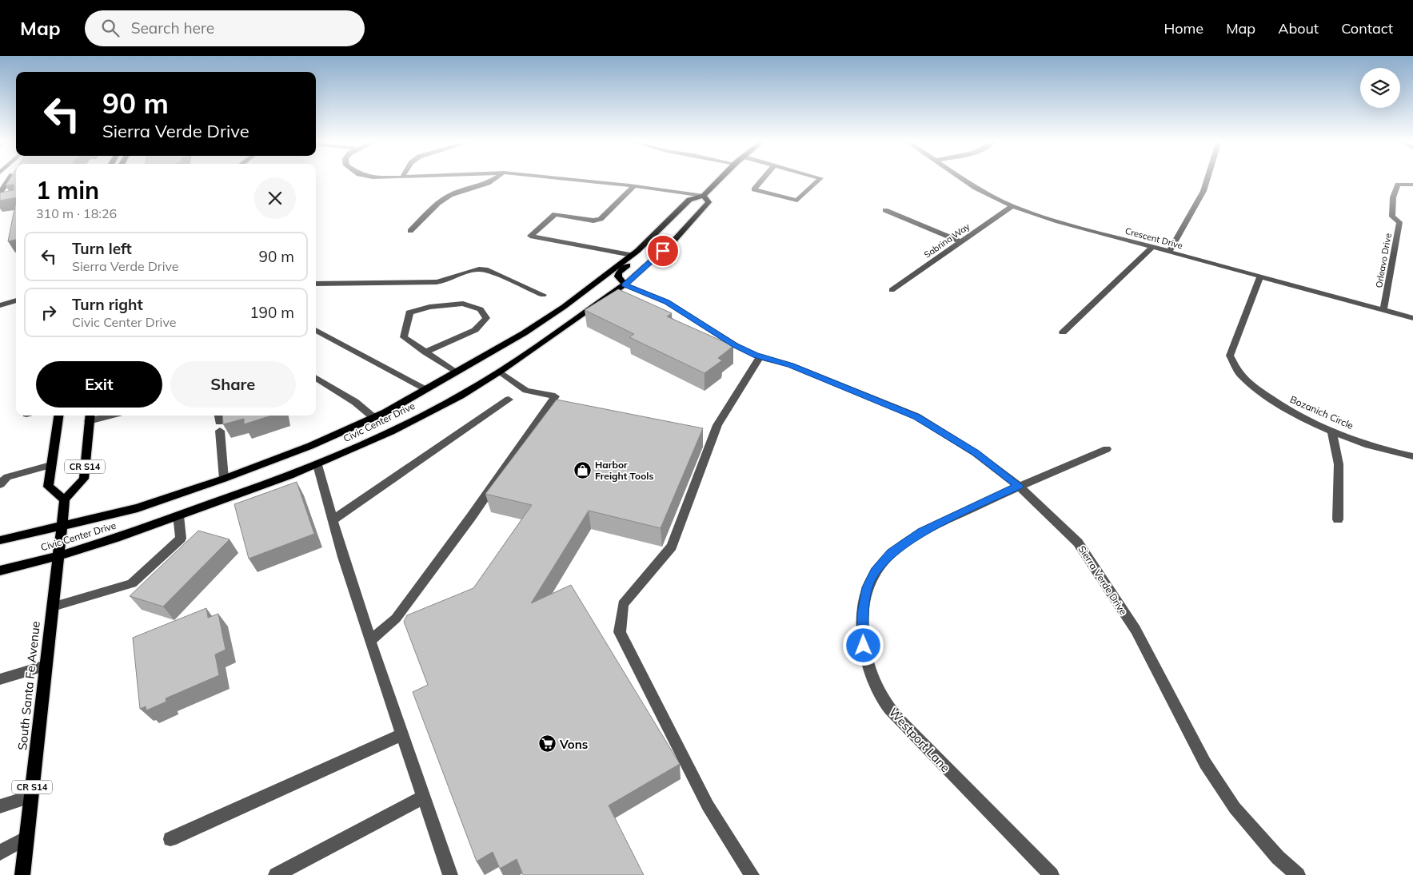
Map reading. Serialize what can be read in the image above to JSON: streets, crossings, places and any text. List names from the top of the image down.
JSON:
{
  "streets": {
    "main road": ["Civic Center Drive", "CR S14", "South Santa Fe Avenue"],
    "street": [
      "Crescent Drive",
      "Sabrina Way",
      "Orleavo Drive",
      "Bozanich Circle",
      "Sierra Verde Drive",
      "Westport Lane"
    ]
  },
  "crossings": [
    ["Crescent Drive", "Sabrina Way"],
    ["Crescent Drive", "Orleavo Drive"],
    ["Crescent Drive", "Bozanich Circle"],
    ["Civic Center Drive", "Sierra Verde Drive"],
    ["Civic Center Drive", "South Santa Fe Avenue"],
    ["CR S14", "South Santa Fe Avenue"],
    ["Sierra Verde Drive", "Westport Lane"]
  ],
  "places": {
    "shop": ["Harbor Freight Tools"],
    "supermarket": ["Vons"]
  },
  "page": {
    "header": "Map",
    "search": "Search here",
    "nav": [
      "Home",
      "Map",
      "About",
      "Contact"
    ],
    "turn": ["90 m", "Sierra Verde Drive"],
    "heading": ["1 min", "310 m · 18:26"],
    "list": [
      {
        "name": "Turn left",
        "note": "Sierra Verde Drive",
        "value": "90 m"
      },
      {
        "name": "Turn right",
        "note": "Civic Center Drive",
        "value": "190 m"
      }
    ],
    "buttons": ["Exit", "Share"]
  }
}
